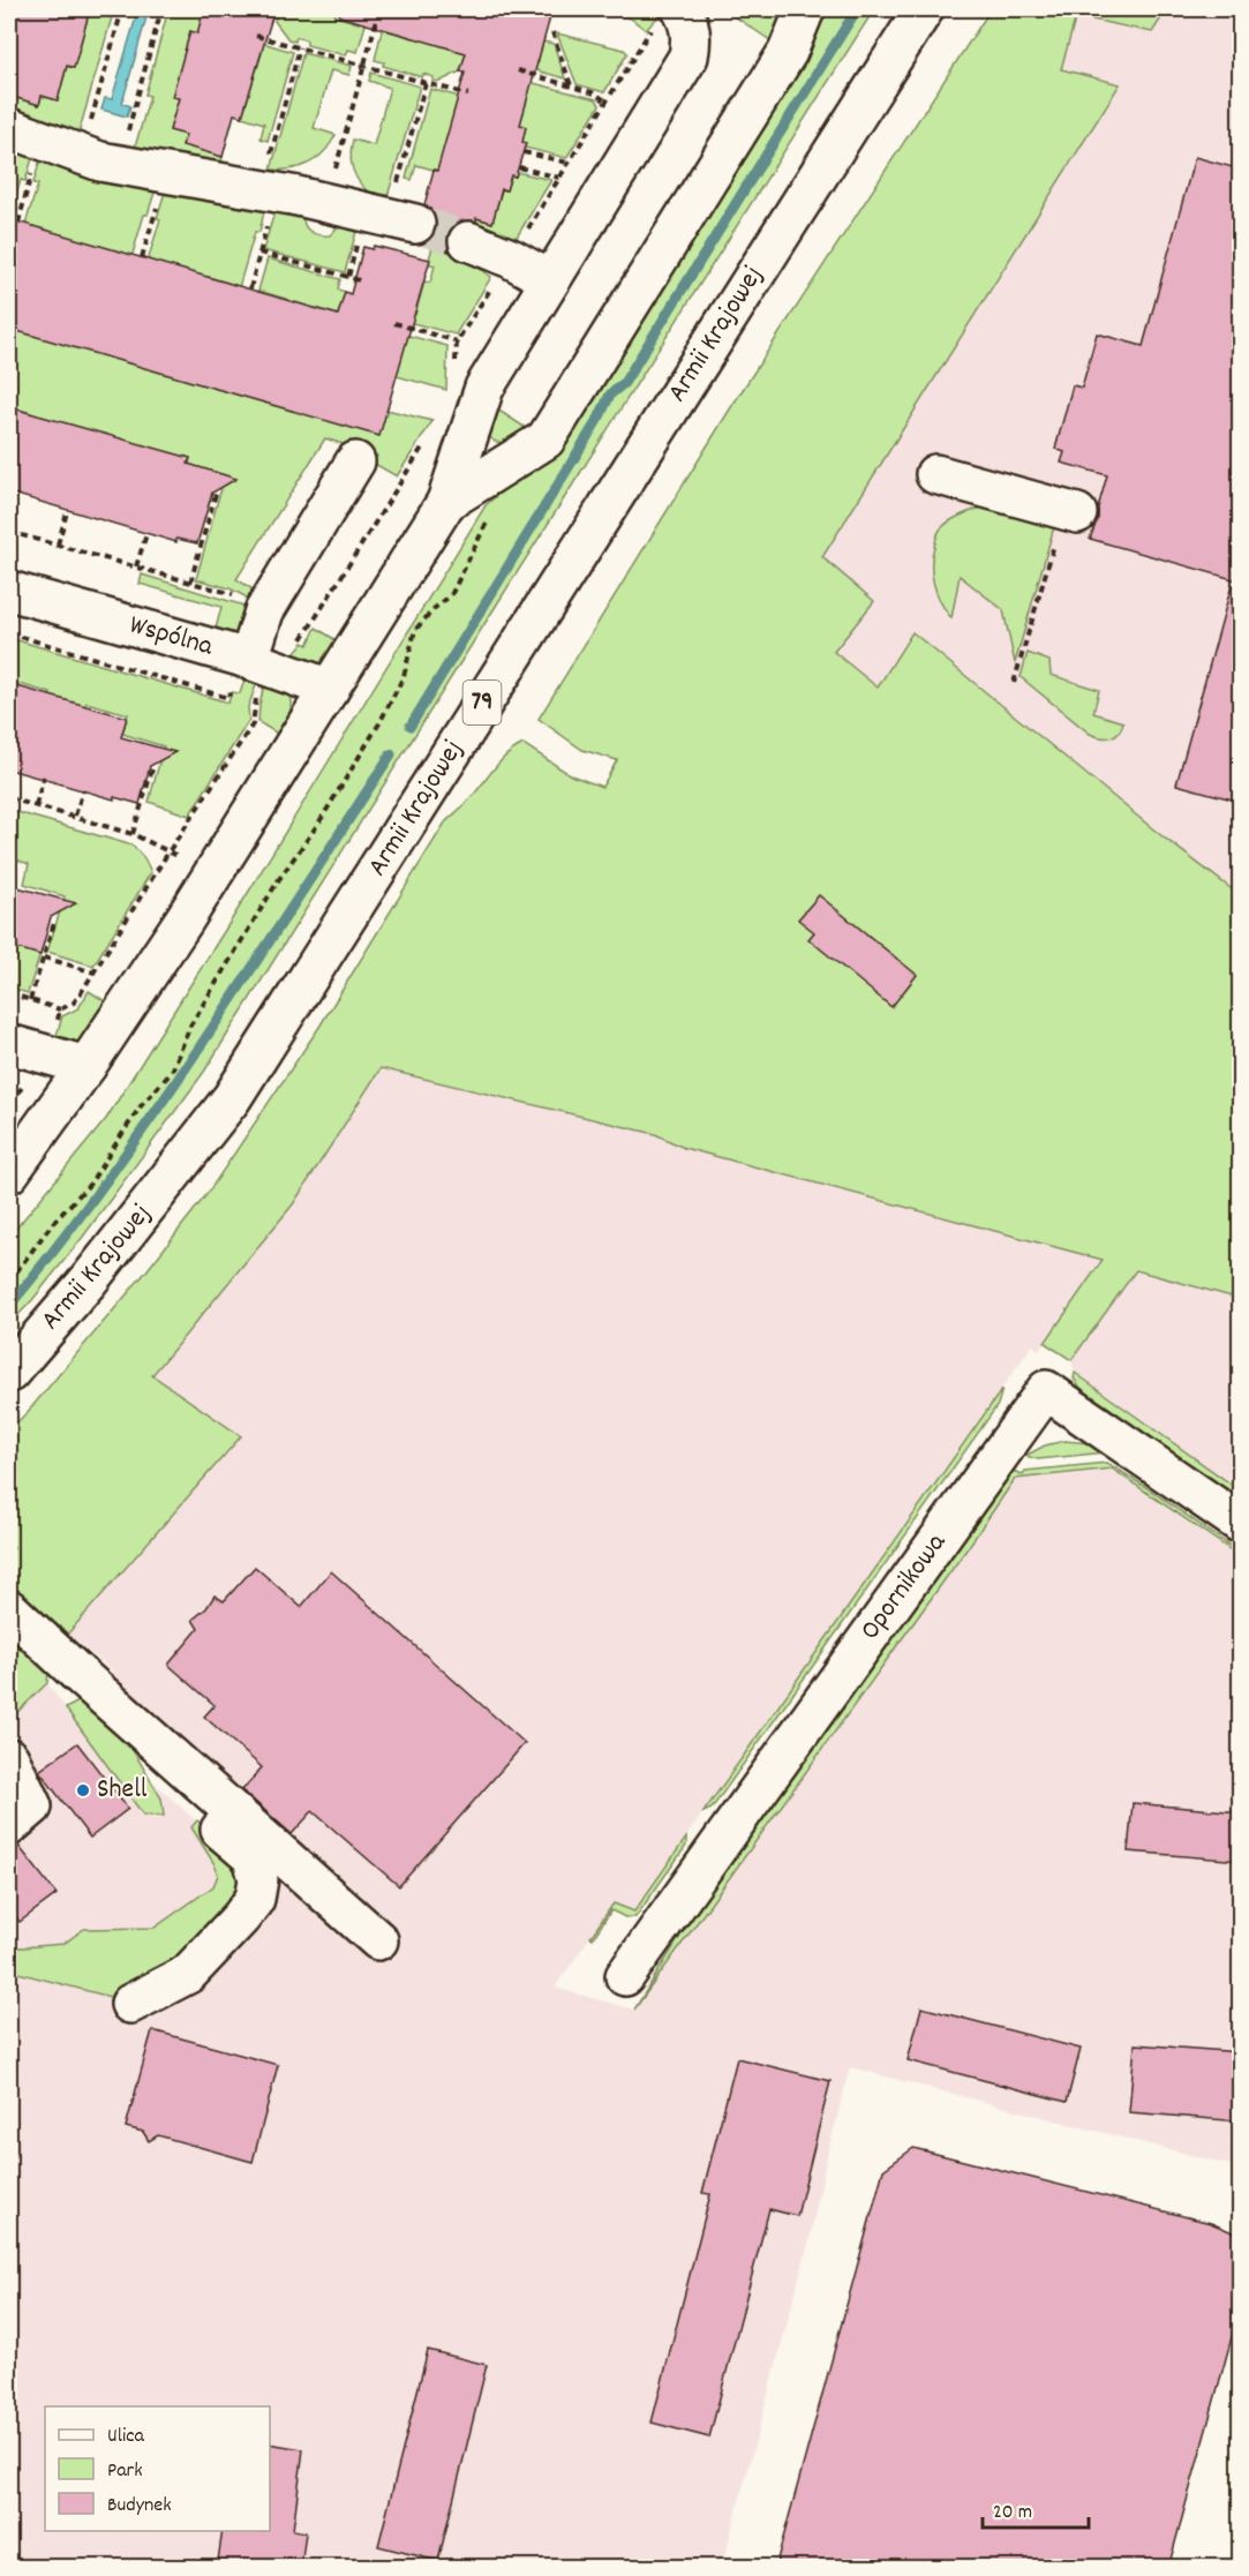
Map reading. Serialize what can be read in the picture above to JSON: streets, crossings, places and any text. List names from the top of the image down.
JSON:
{
  "streets": {
    "main road": [
      "Armii Krajowej",
      "Wspólna",
      "79",
      "Opornikowa"
    ]
  },
  "places": ["Shell"],
  "legend": ["Ulica", "Park", "Budynek"],
  "scale_bar": "20 m"
}
